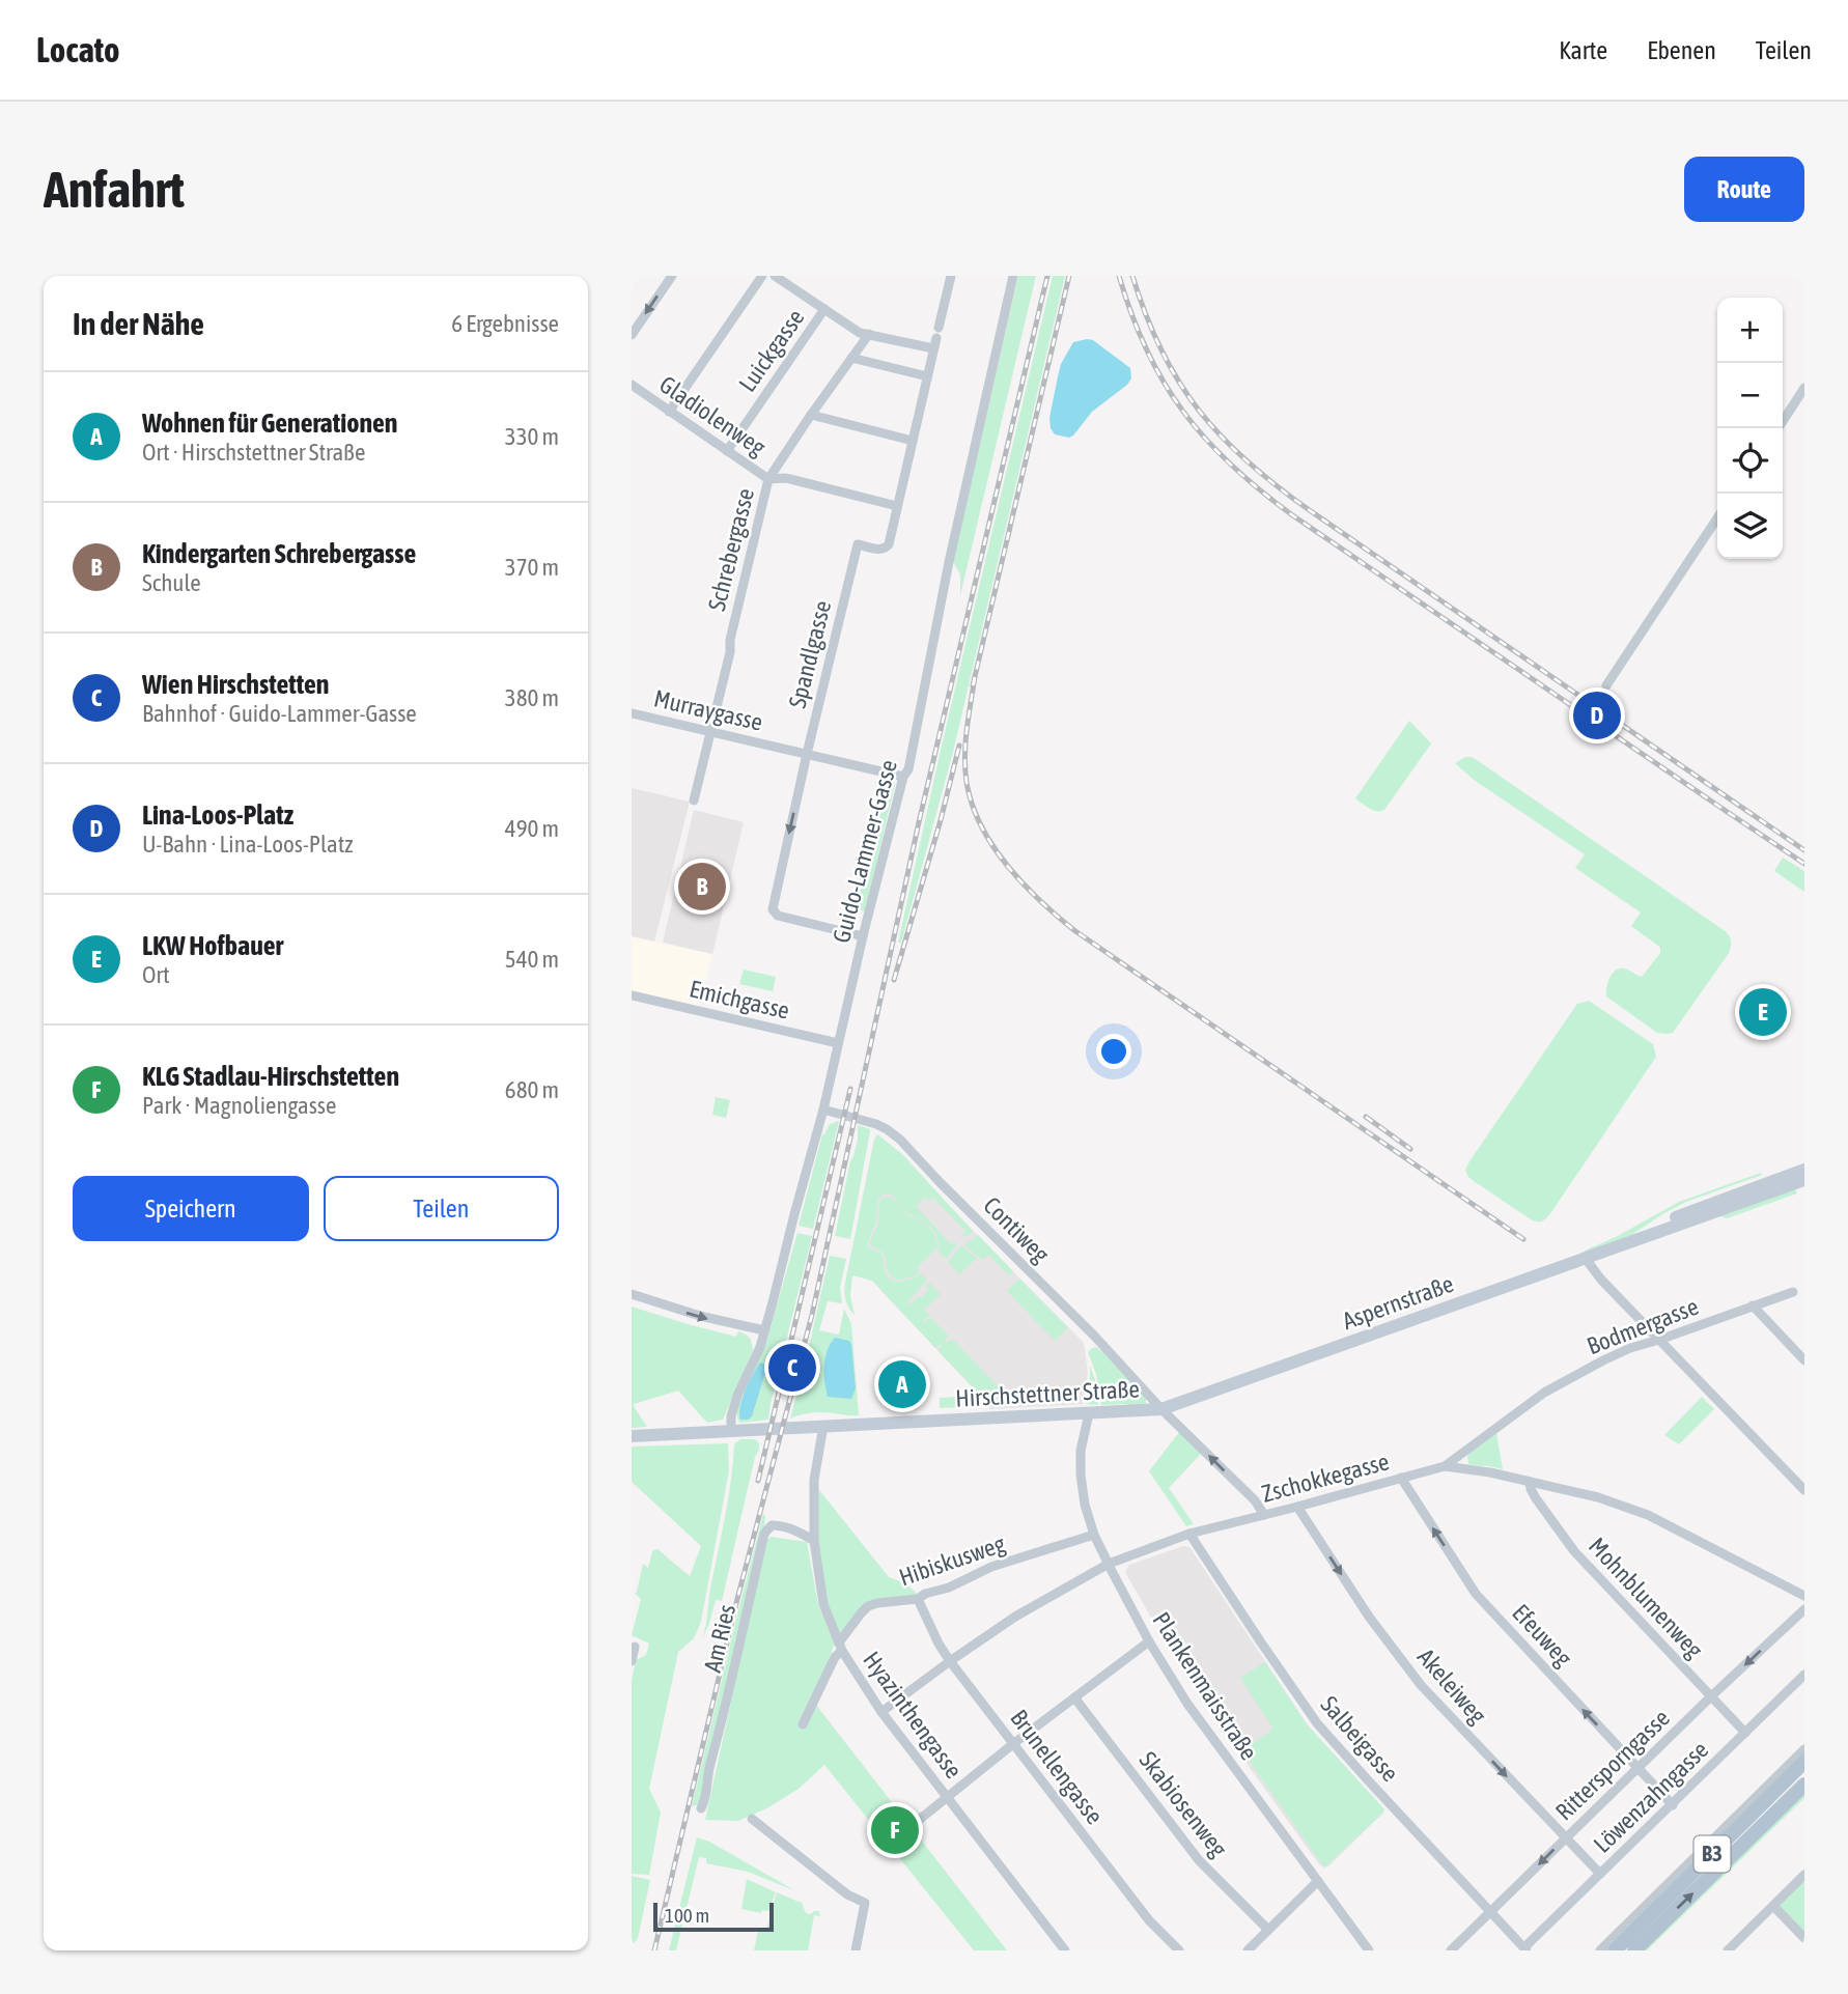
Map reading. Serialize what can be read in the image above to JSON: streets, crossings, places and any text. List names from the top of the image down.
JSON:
{
  "streets": {
    "main road": ["Aspernstraße", "Hirschstettner Straße", "B3"],
    "street": [
      "Luickgasse",
      "Gladiolenweg",
      "Schrebergasse",
      "Spandlgasse",
      "Murraygasse",
      "Guido-Lammer-Gasse",
      "Emichgasse",
      "Contiweg",
      "Bodmergasse",
      "Zschokkegasse",
      "Hibiskusweg",
      "Mohnblumenweg",
      "Efeuweg",
      "Am Ries",
      "Plankenmaisstraße",
      "Akeleiweg",
      "Hyazinthengasse",
      "Salbeigasse",
      "Rittersporngasse",
      "Brunellengasse",
      "Löwenzahngasse",
      "Skabiosenweg"
    ]
  },
  "crossings": [
    ["Luickgasse", "Gladiolenweg"],
    ["Gladiolenweg", "Schrebergasse"],
    ["Gladiolenweg", "Spandlgasse"],
    ["Schrebergasse", "Murraygasse"],
    ["Spandlgasse", "Murraygasse"],
    ["Spandlgasse", "Guido-Lammer-Gasse"],
    ["Murraygasse", "Guido-Lammer-Gasse"],
    ["Guido-Lammer-Gasse", "Emichgasse"],
    ["Guido-Lammer-Gasse", "Contiweg"],
    ["Guido-Lammer-Gasse", "Hirschstettner Straße"],
    ["Contiweg", "Aspernstraße"],
    ["Contiweg", "Hirschstettner Straße"],
    ["Contiweg", "Zschokkegasse"],
    ["Aspernstraße", "Hirschstettner Straße"],
    ["Bodmergasse", "Zschokkegasse"],
    ["Hirschstettner Straße", "Plankenmaisstraße"],
    ["Hirschstettner Straße", "Hyazinthengasse"],
    ["Zschokkegasse", "Mohnblumenweg"],
    ["Zschokkegasse", "Efeuweg"],
    ["Zschokkegasse", "Plankenmaisstraße"],
    ["Zschokkegasse", "Akeleiweg"],
    ["Zschokkegasse", "Hyazinthengasse"],
    ["Zschokkegasse", "Salbeigasse"],
    ["Zschokkegasse", "Brunellengasse"],
    ["Hibiskusweg", "Plankenmaisstraße"],
    ["Hibiskusweg", "Hyazinthengasse"],
    ["Hibiskusweg", "Brunellengasse"],
    ["Mohnblumenweg", "Rittersporngasse"],
    ["Mohnblumenweg", "Löwenzahngasse"],
    ["Efeuweg", "Rittersporngasse"],
    ["Efeuweg", "Löwenzahngasse"],
    ["Am Ries", "Hyazinthengasse"],
    ["Akeleiweg", "Rittersporngasse"],
    ["Akeleiweg", "Löwenzahngasse"],
    ["Salbeigasse", "Rittersporngasse"],
    ["Salbeigasse", "Löwenzahngasse"]
  ],
  "one_way": ["Efeuweg", "Akeleiweg", "Rittersporngasse"],
  "scale_bar": "100 m",
  "page": {
    "header": "Locato",
    "nav": ["Karte", "Ebenen", "Teilen"],
    "buttons": [
      "Route",
      ["Speichern", "Teilen"]
    ],
    "title": "Anfahrt",
    "heading": ["In der Nähe", "6 Ergebnisse"],
    "map_buttons": ["+", "−"],
    "list": [
      {
        "mark": "A",
        "name": "Wohnen für Generationen",
        "note": "Ort · Hirschstettner Straße",
        "value": "330 m"
      },
      {
        "mark": "B",
        "name": "Kindergarten Schrebergasse",
        "note": "Schule",
        "value": "370 m"
      },
      {
        "mark": "C",
        "name": "Wien Hirschstetten",
        "note": "Bahnhof · Guido-Lammer-Gasse",
        "value": "380 m"
      },
      {
        "mark": "D",
        "name": "Lina-Loos-Platz",
        "note": "U-Bahn · Lina-Loos-Platz",
        "value": "490 m"
      },
      {
        "mark": "E",
        "name": "LKW Hofbauer",
        "note": "Ort",
        "value": "540 m"
      },
      {
        "mark": "F",
        "name": "KLG Stadlau-Hirschstetten",
        "note": "Park · Magnoliengasse",
        "value": "680 m"
      }
    ],
    "pins": [
      "D",
      "B",
      "E",
      "C",
      "A",
      "F"
    ],
    "scale": "100 m"
  }
}
